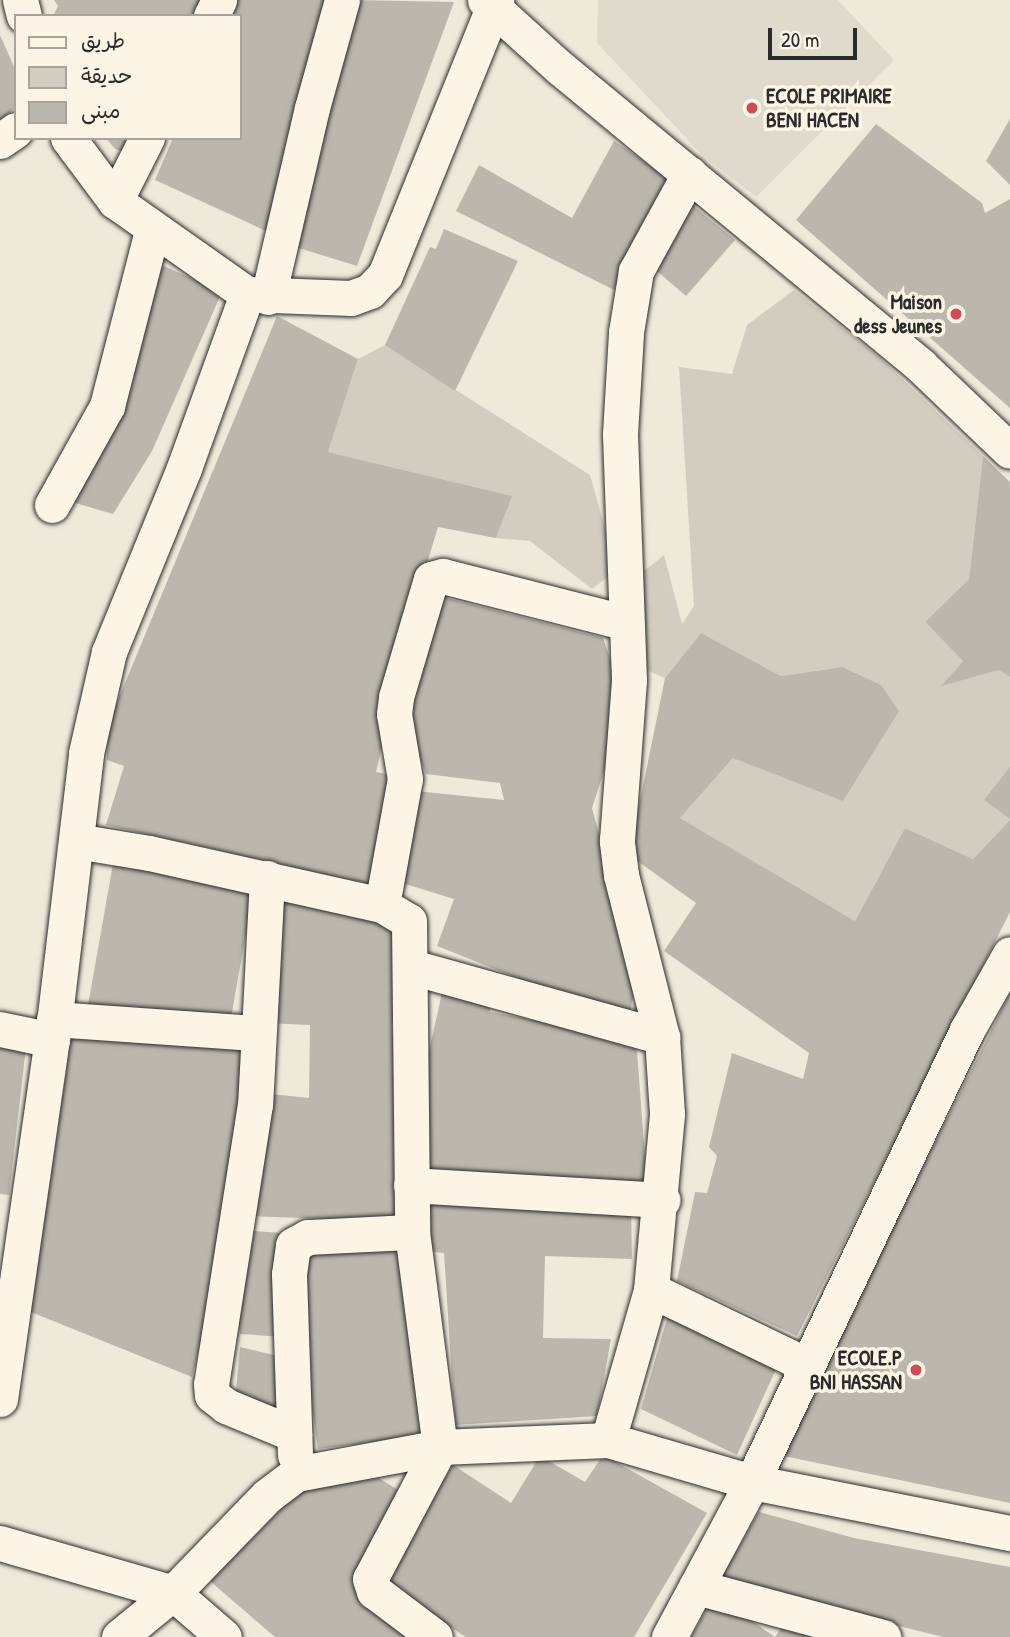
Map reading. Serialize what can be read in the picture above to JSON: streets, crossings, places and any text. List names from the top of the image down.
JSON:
{
  "places": ["ECOLE PRIMAIRE BENI HACEN", "Maison dess Jeunes", "ECOLE.P BNI HASSAN"],
  "legend": ["طريق", "حديقة", "مبنى"],
  "scale_bar": "20 m"
}
